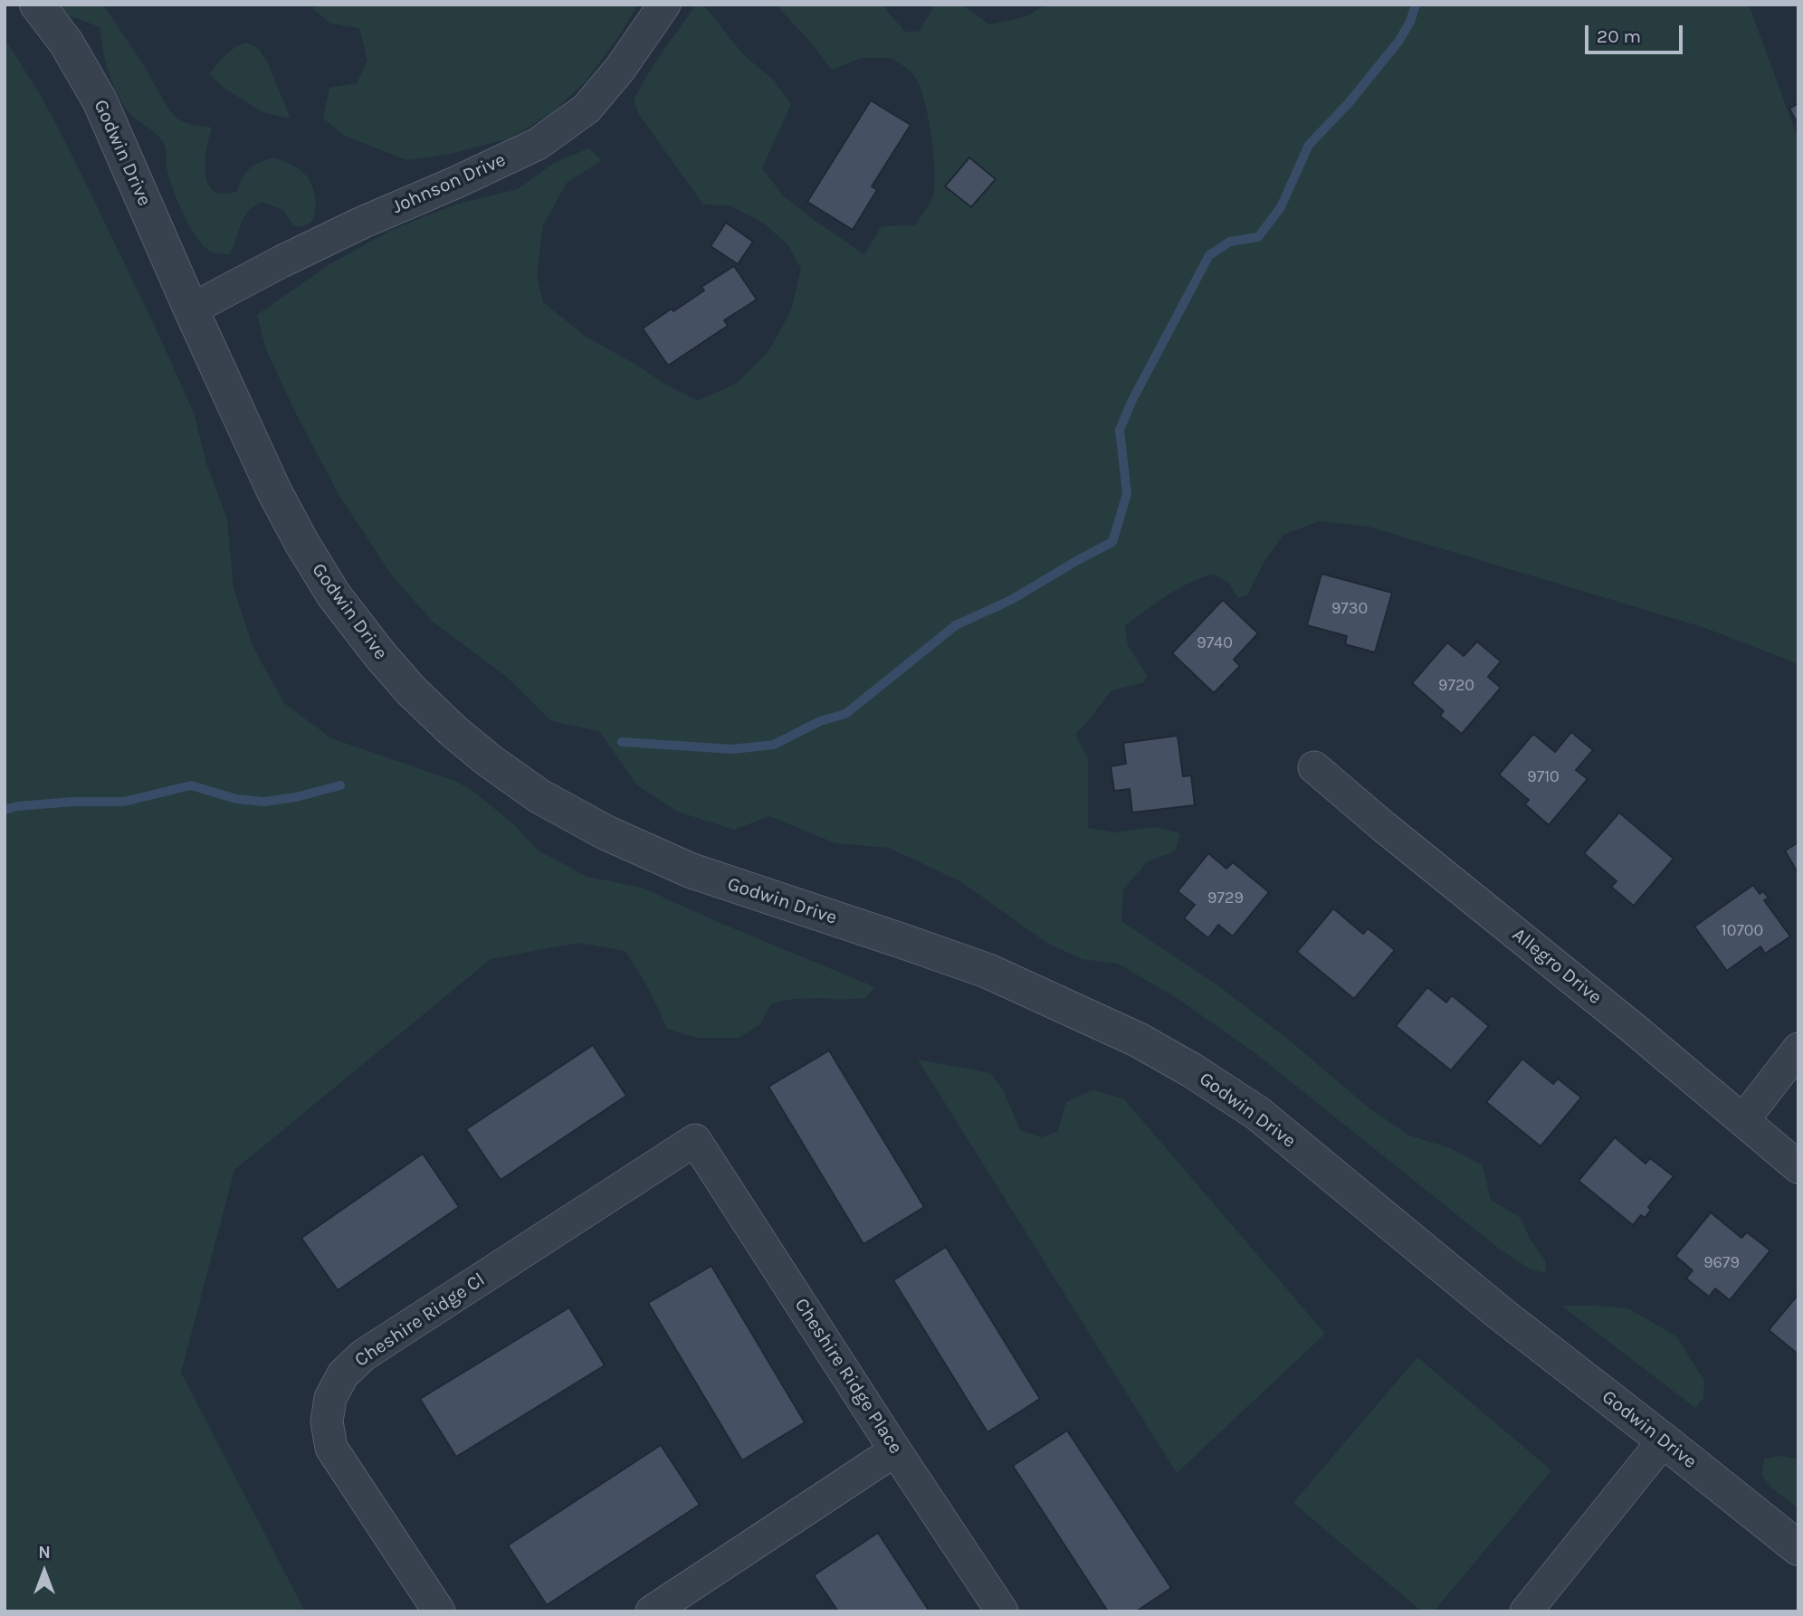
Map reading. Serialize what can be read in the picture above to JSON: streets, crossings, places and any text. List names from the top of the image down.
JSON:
{
  "streets": {
    "street": [
      "Godwin Drive",
      "Johnson Drive",
      "Allegro Drive",
      "Cheshire Ridge Cl",
      "Cheshire Ridge Place"
    ]
  },
  "crossings": [
    ["Godwin Drive", "Johnson Drive"],
    ["Cheshire Ridge Cl", "Cheshire Ridge Place"]
  ],
  "house_numbers": [
    "9730",
    "9740",
    "9720",
    "9710",
    "9729",
    "10700",
    "9679"
  ],
  "scale_bar": "20 m",
  "north": "top"
}
